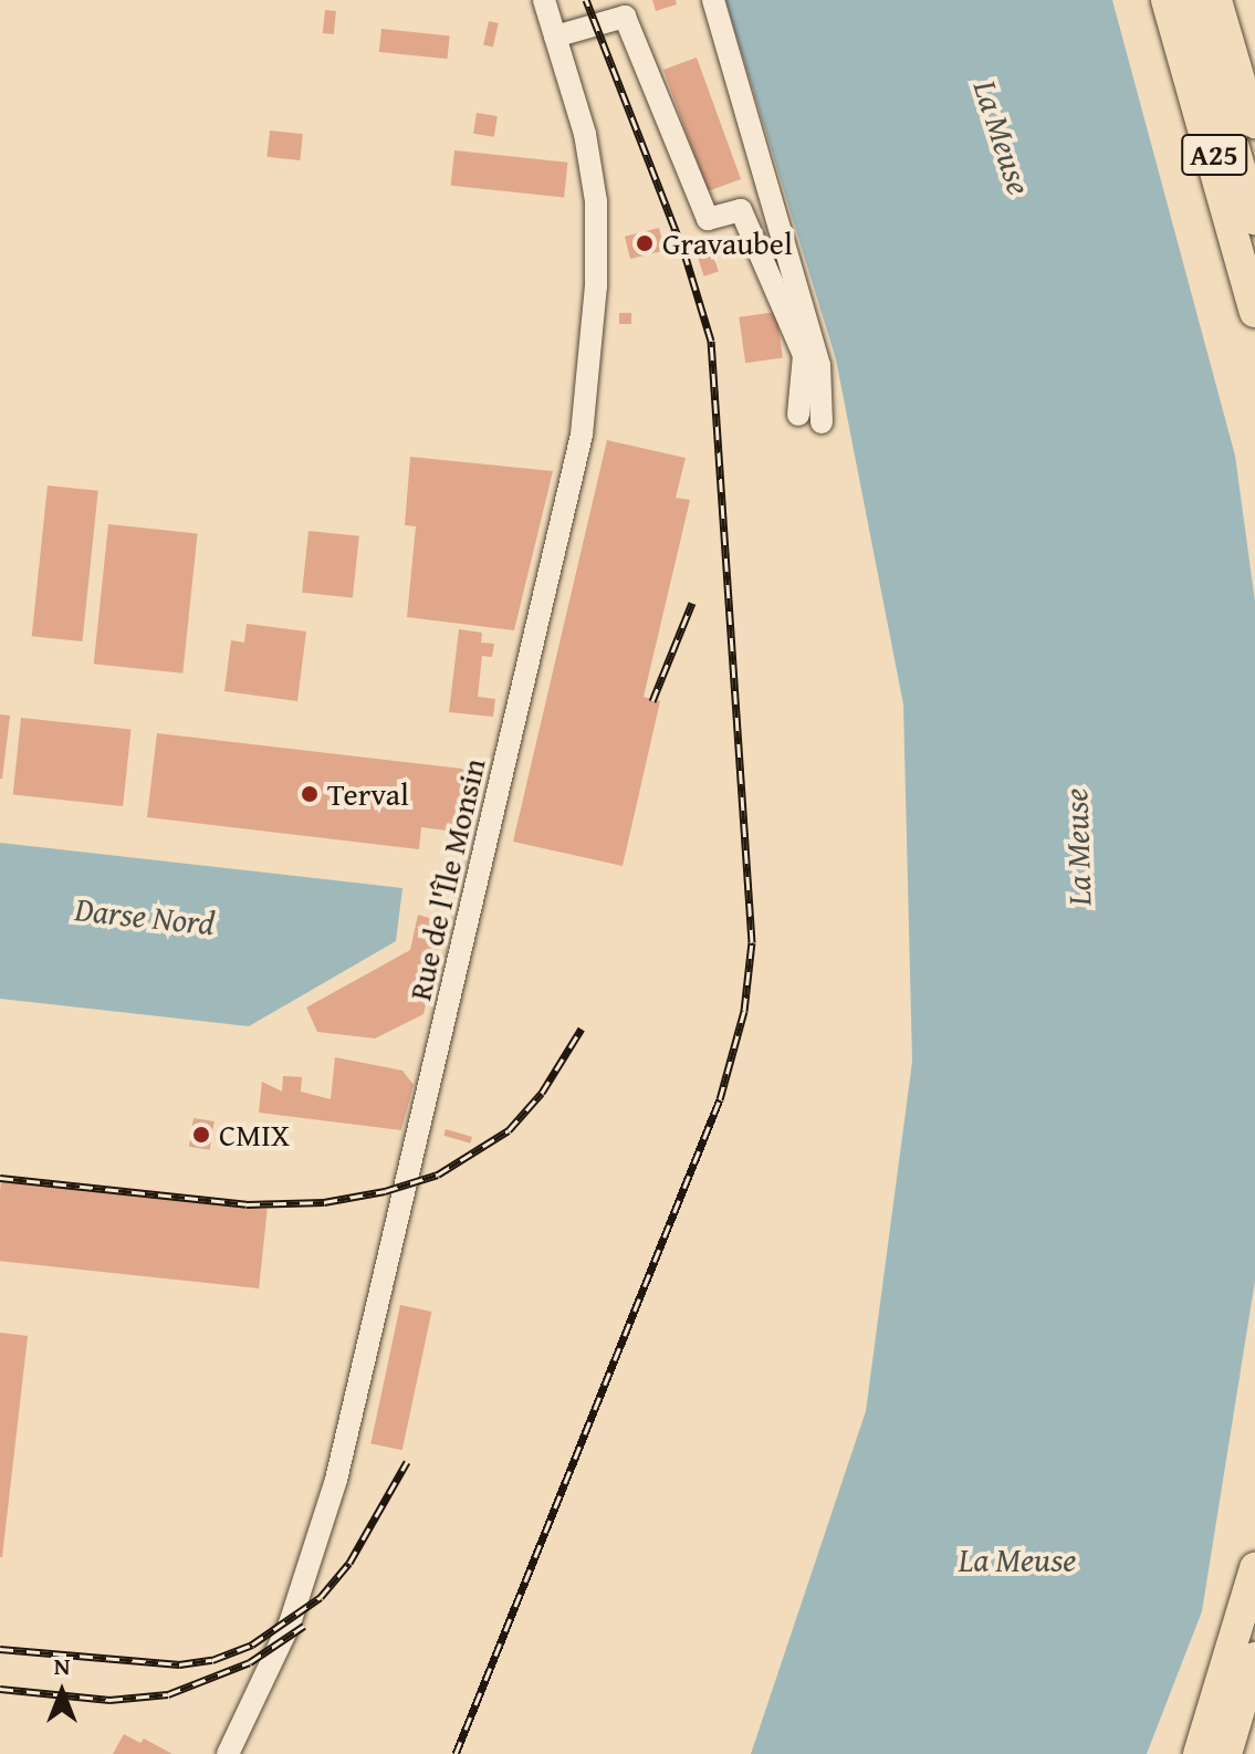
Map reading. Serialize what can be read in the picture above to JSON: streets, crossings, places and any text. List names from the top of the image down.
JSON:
{
  "streets": {
    "highway": ["A25"],
    "street": ["Rue de l'Île Monsin"]
  },
  "water": ["La Meuse", "Darse Nord"],
  "places": ["Gravaubel", "Terval", "CMIX"],
  "north": "top"
}
